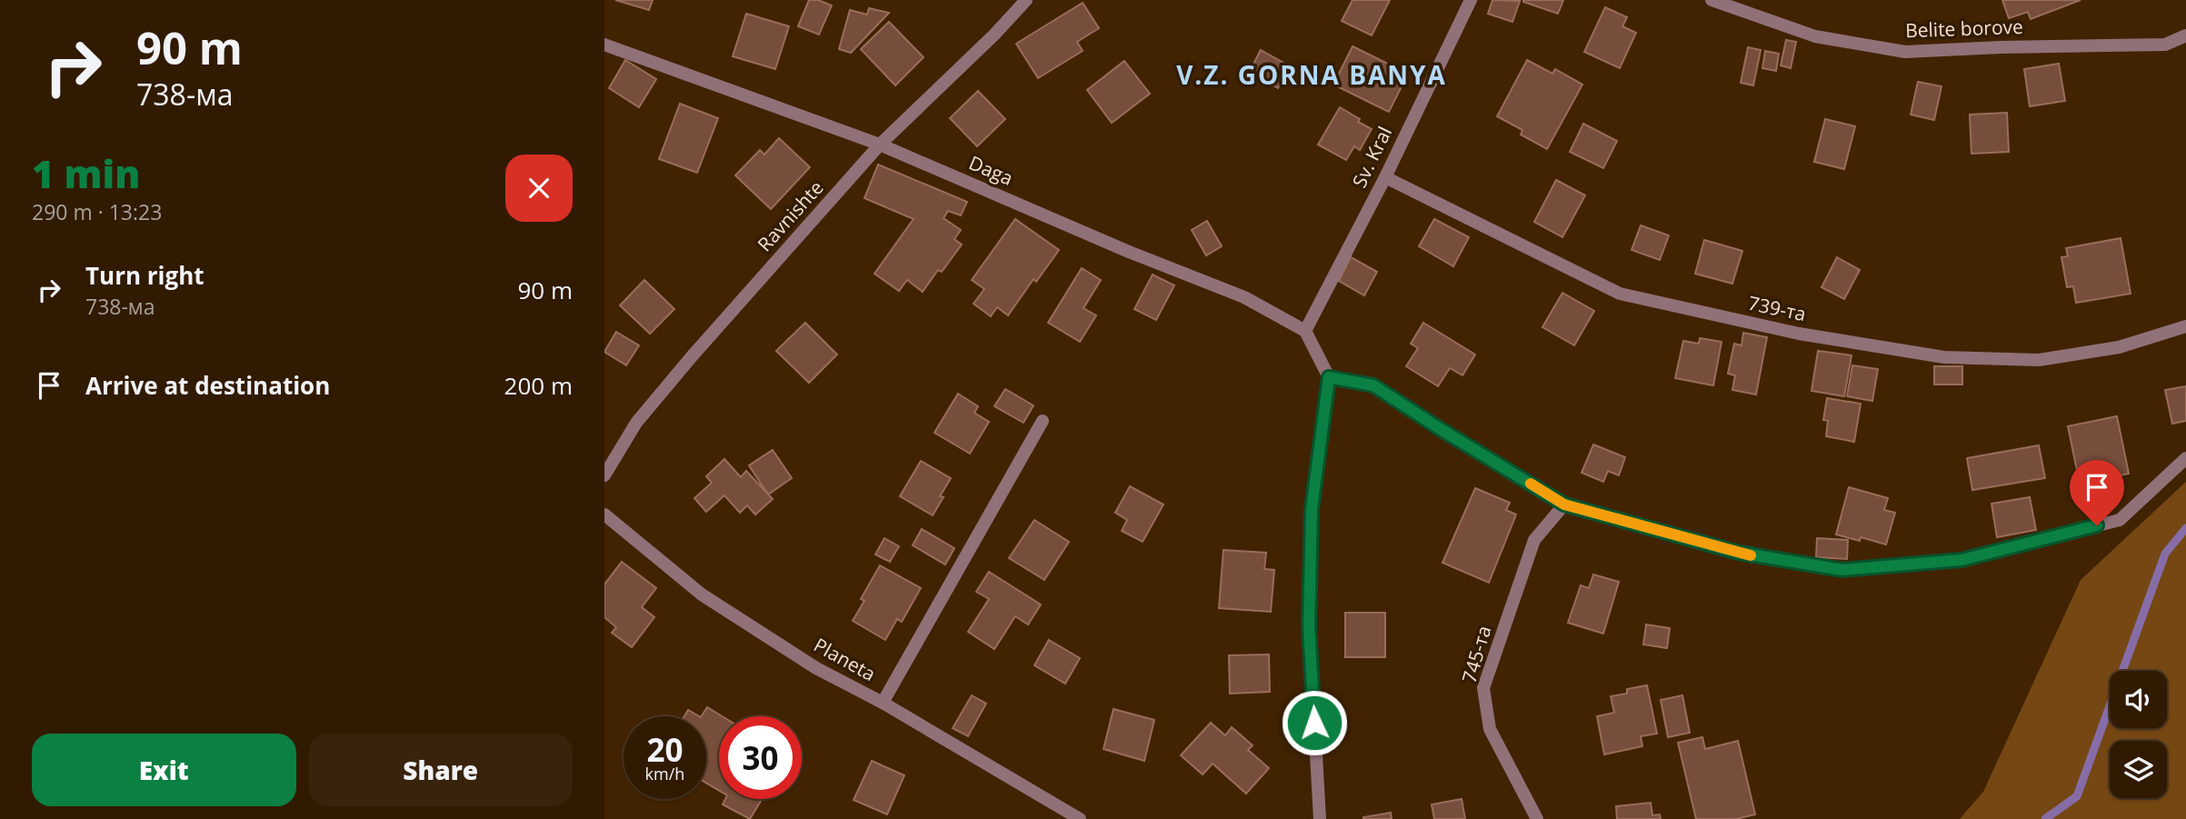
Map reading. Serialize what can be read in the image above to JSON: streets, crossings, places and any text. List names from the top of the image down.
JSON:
{
  "streets": {
    "street": [
      "Belite borove",
      "Sv. Kral",
      "Daga",
      "Ravnishte",
      "739-та",
      "745-та",
      "Planeta"
    ]
  },
  "crossings": [
    ["Sv. Kral", "Daga"],
    ["Sv. Kral", "739-та"],
    ["Daga", "Ravnishte"]
  ],
  "districts": ["V.Z. GORNA BANYA"],
  "page": {
    "turn": ["90 m", "738-ма"],
    "heading": ["1 min", "290 m · 13:23"],
    "list": [
      {
        "name": "Turn right",
        "note": "738-ма",
        "value": "90 m"
      },
      {
        "name": "Arrive at destination",
        "value": "200 m"
      }
    ],
    "speed": "20 km/h",
    "limit": "30",
    "buttons": ["Exit", "Share"]
  }
}
